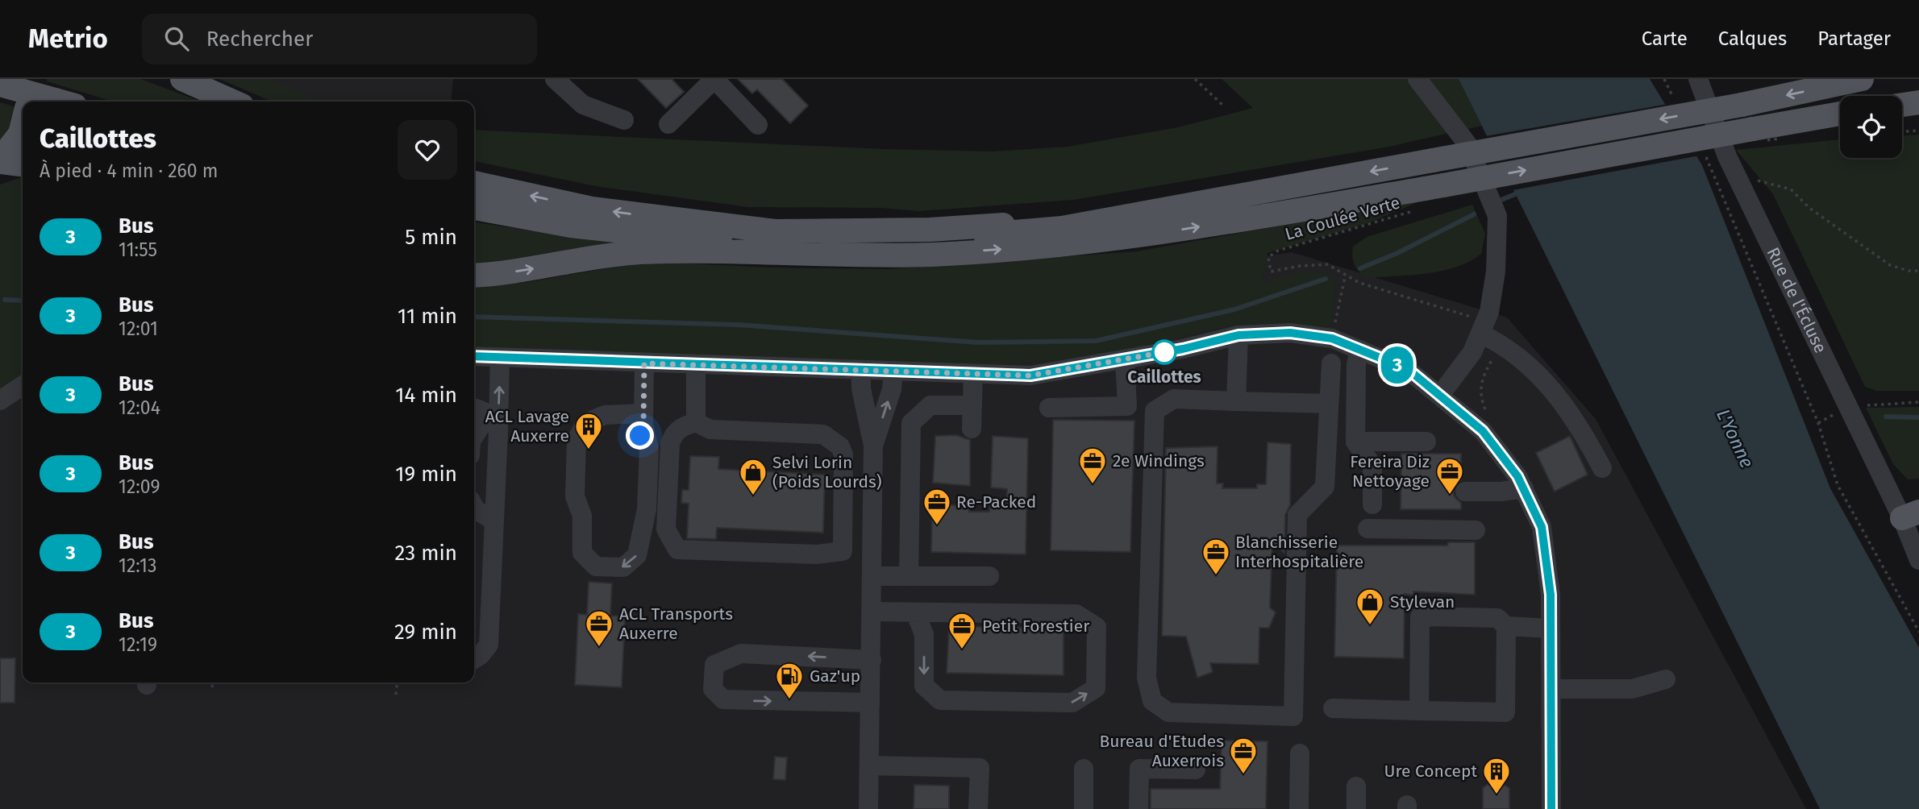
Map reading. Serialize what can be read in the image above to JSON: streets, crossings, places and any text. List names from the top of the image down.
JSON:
{
  "streets": {
    "street": ["Rue de l'Écluse"],
    "path": ["La Coulée Verte"]
  },
  "water": ["L'Yonne"],
  "places": {
    "other": ["Caillottes"],
    "building": ["ACL Lavage Auxerre", "Ure Concept"],
    "office": [
      "2e Windings",
      "Fereira Diz Nettoyage",
      "Re-Packed",
      "Blanchisserie Interhospitalière",
      "ACL Transports Auxerre",
      "Petit Forestier",
      "Bureau d'Etudes Auxerrois"
    ],
    "shop": ["Selvi Lorin (Poids Lourds)", "Stylevan"],
    "fuel station": ["Gaz'up"]
  },
  "lines": ["bus line 3"],
  "page": {
    "header": "Metrio",
    "search": "Rechercher",
    "nav": ["Carte", "Calques", "Partager"],
    "on_map": "3",
    "heading": ["Caillottes", "À pied · 4 min · 260 m"],
    "list": [
      {
        "mark": "3",
        "name": "Bus",
        "note": "11:55",
        "value": "5 min"
      },
      {
        "mark": "3",
        "name": "Bus",
        "note": "12:01",
        "value": "11 min"
      },
      {
        "mark": "3",
        "name": "Bus",
        "note": "12:04",
        "value": "14 min"
      },
      {
        "mark": "3",
        "name": "Bus",
        "note": "12:09",
        "value": "19 min"
      },
      {
        "mark": "3",
        "name": "Bus",
        "note": "12:13",
        "value": "23 min"
      },
      {
        "mark": "3",
        "name": "Bus",
        "note": "12:19",
        "value": "29 min"
      }
    ]
  }
}
